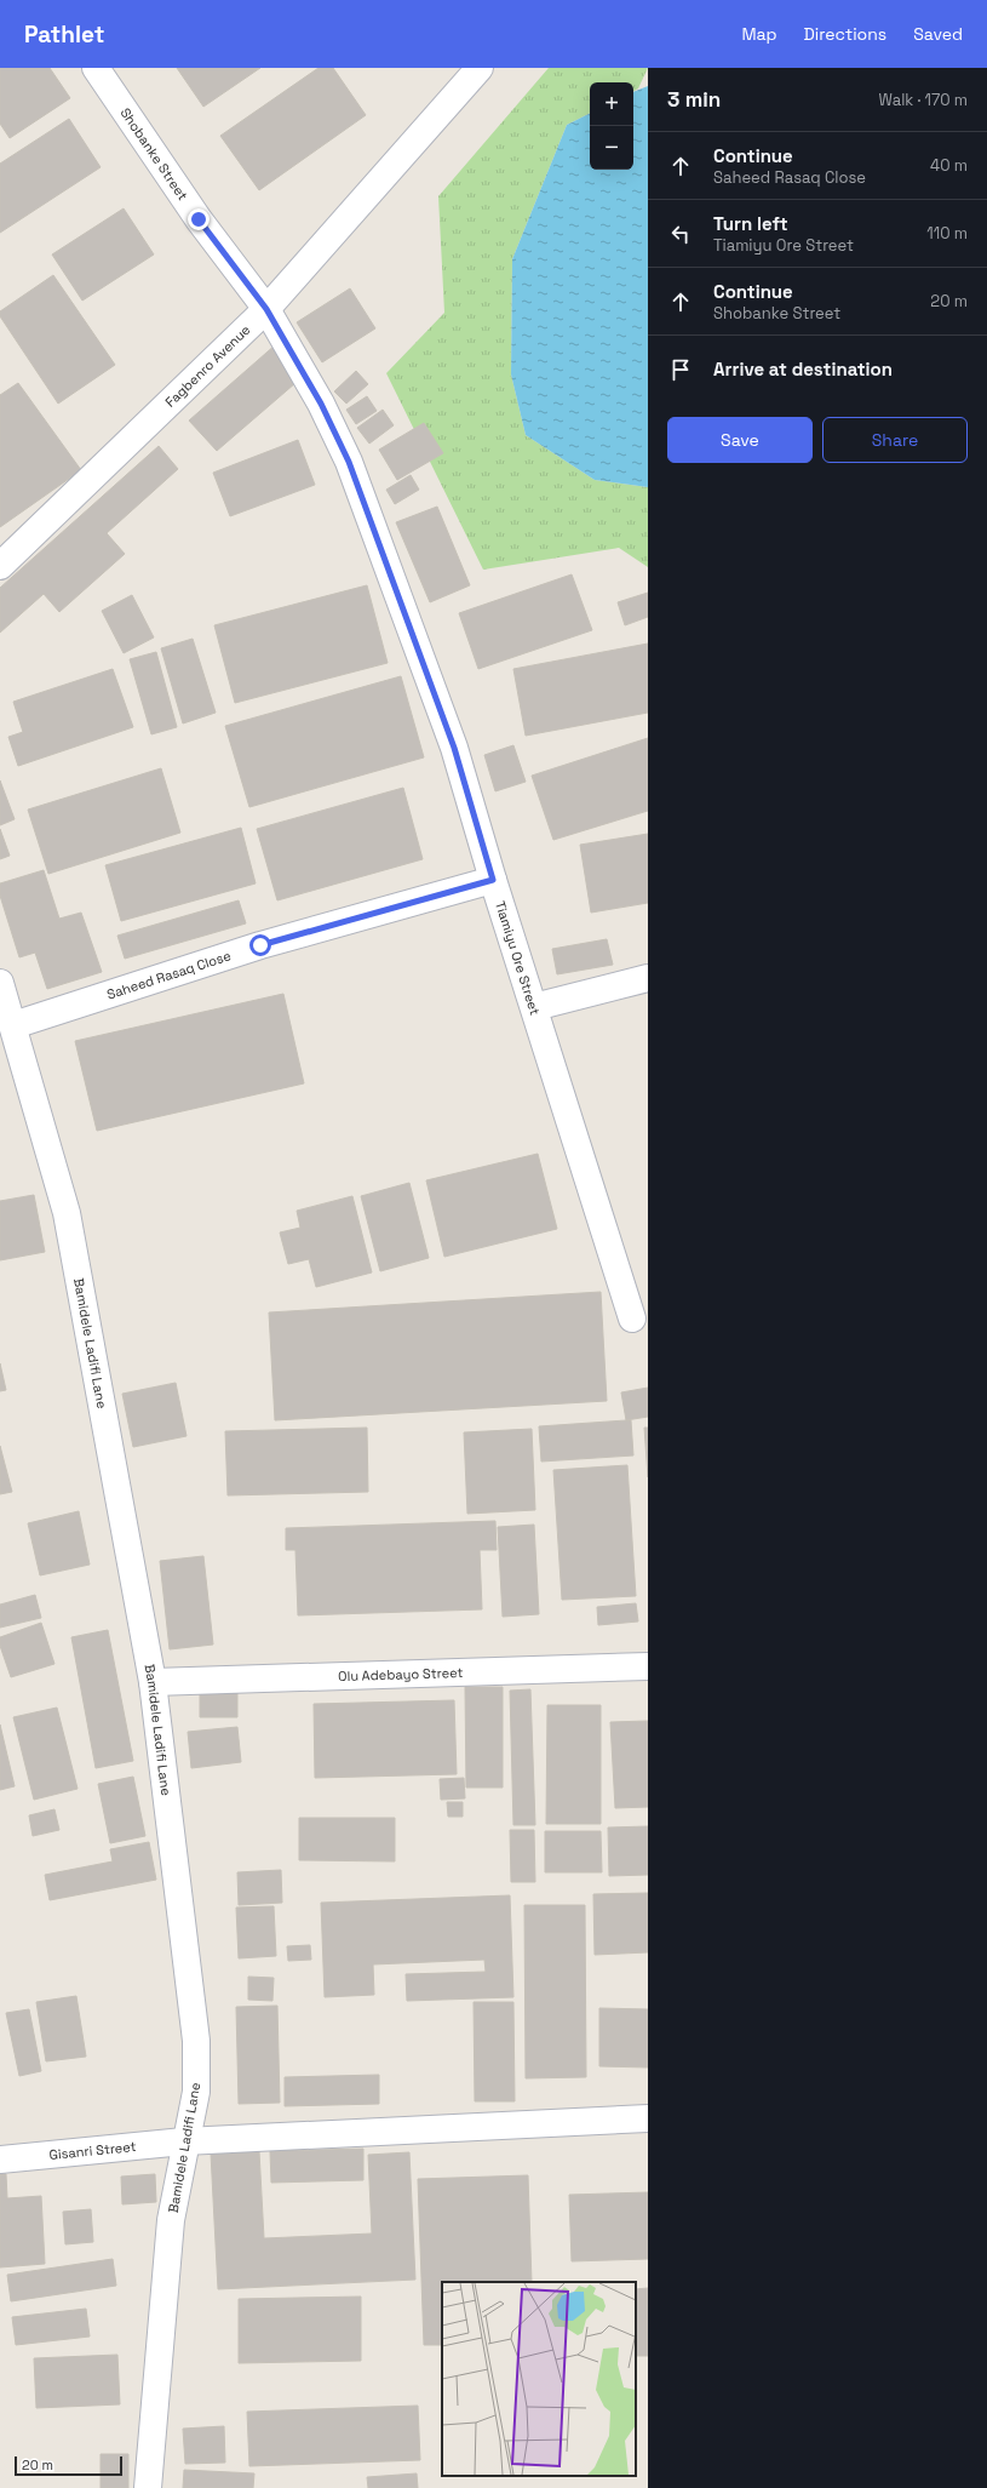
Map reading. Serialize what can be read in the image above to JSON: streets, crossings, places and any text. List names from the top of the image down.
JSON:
{
  "streets": {
    "street": [
      "Shobanke Street",
      "Fagbenro Avenue",
      "Tiamiyu Ore Street",
      "Saheed Rasaq Close",
      "Bamidele Ladifi Lane",
      "Olu Adebayo Street",
      "Gisanri Street"
    ]
  },
  "crossings": [
    ["Shobanke Street", "Fagbenro Avenue"],
    ["Shobanke Street", "Tiamiyu Ore Street"],
    ["Fagbenro Avenue", "Tiamiyu Ore Street"],
    ["Tiamiyu Ore Street", "Saheed Rasaq Close"],
    ["Saheed Rasaq Close", "Bamidele Ladifi Lane"],
    ["Bamidele Ladifi Lane", "Olu Adebayo Street"],
    ["Bamidele Ladifi Lane", "Gisanri Street"]
  ],
  "scale_bar": "20 m",
  "page": {
    "header": "Pathlet",
    "nav": ["Map", "Directions", "Saved"],
    "heading": ["3 min", "Walk · 170 m"],
    "map_buttons": ["+", "−"],
    "list": [
      ["Continue", "Saheed Rasaq Close", "40 m"],
      ["Turn left", "Tiamiyu Ore Street", "110 m"],
      ["Continue", "Shobanke Street", "20 m"],
      "Arrive at destination"
    ],
    "buttons": ["Save", "Share"],
    "scale": "20 m"
  }
}
